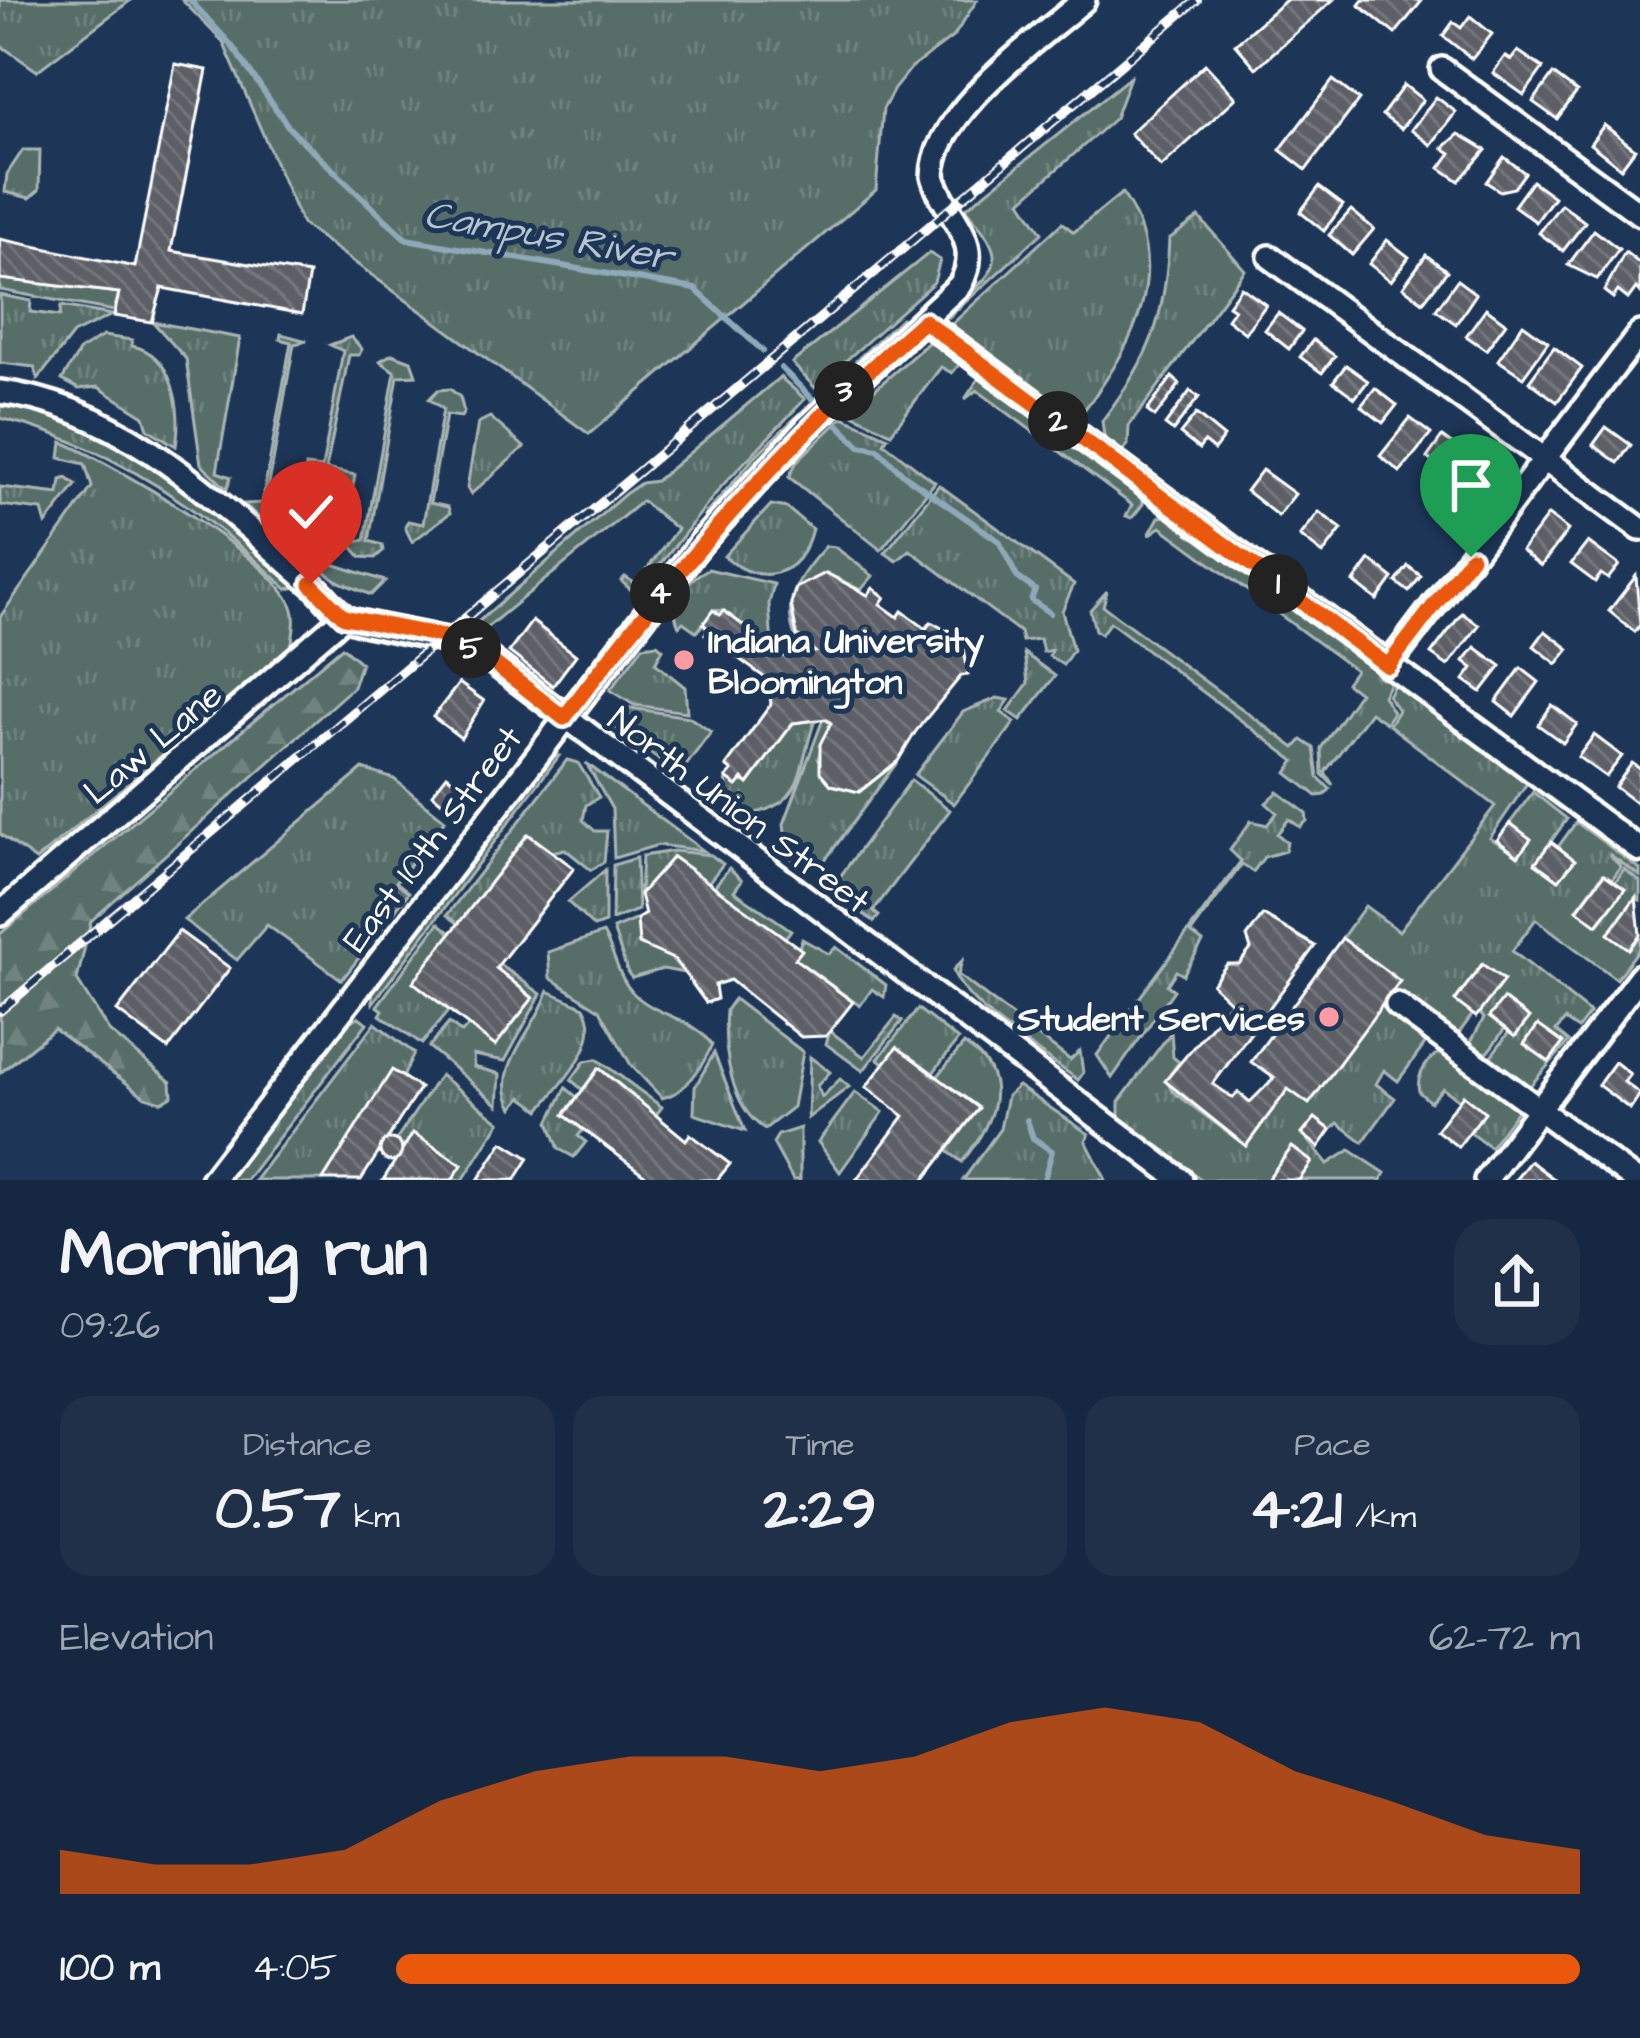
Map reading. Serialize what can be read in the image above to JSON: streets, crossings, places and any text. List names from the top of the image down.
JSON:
{
  "streets": {
    "street": ["Law Lane", "North Union Street", "East 10th Street"]
  },
  "crossings": [
    ["Law Lane", "North Union Street"],
    ["North Union Street", "East 10th Street"]
  ],
  "water": ["Campus River"],
  "places": ["Indiana University Bloomington", "Student Services"],
  "page": {
    "pins": [
      "3",
      "2",
      "1",
      "4",
      "5"
    ],
    "heading": ["Morning run", "09:26"],
    "stats": [
      ["Distance", "0.57 km"],
      ["Time", "2:29"],
      ["Pace", "4:21 /km"]
    ],
    "chart": ["Elevation", "62–72 m"],
    "list": [
      {
        "name": "100 m",
        "note": "4:05"
      }
    ]
  }
}
